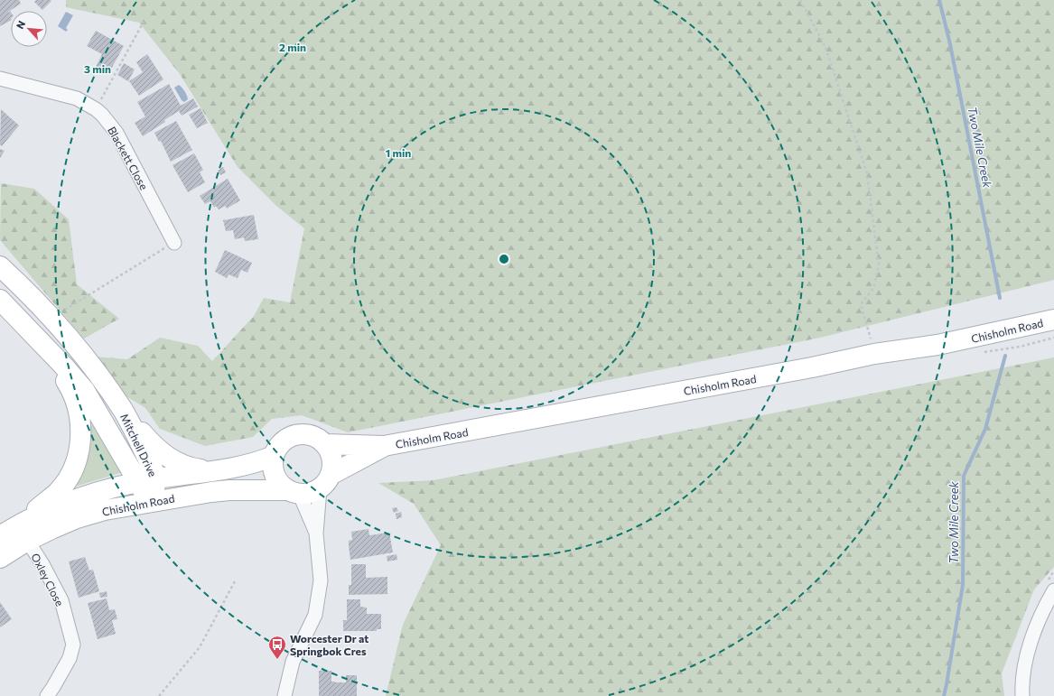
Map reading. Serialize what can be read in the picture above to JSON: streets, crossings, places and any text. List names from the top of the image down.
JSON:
{
  "streets": {
    "street": [
      "Blackett Close",
      "Chisholm Road",
      "Mitchell Drive",
      "Oxley Close"
    ]
  },
  "crossings": [
    ["Chisholm Road", "Mitchell Drive"],
    ["Chisholm Road", "Oxley Close"]
  ],
  "water": ["Two Mile Creek"],
  "places": {
    "bus stop": ["Worcester Dr at Springbok Cres"]
  },
  "north": "top left",
  "rings": ["2 min", "3 min", "1 min"]
}
